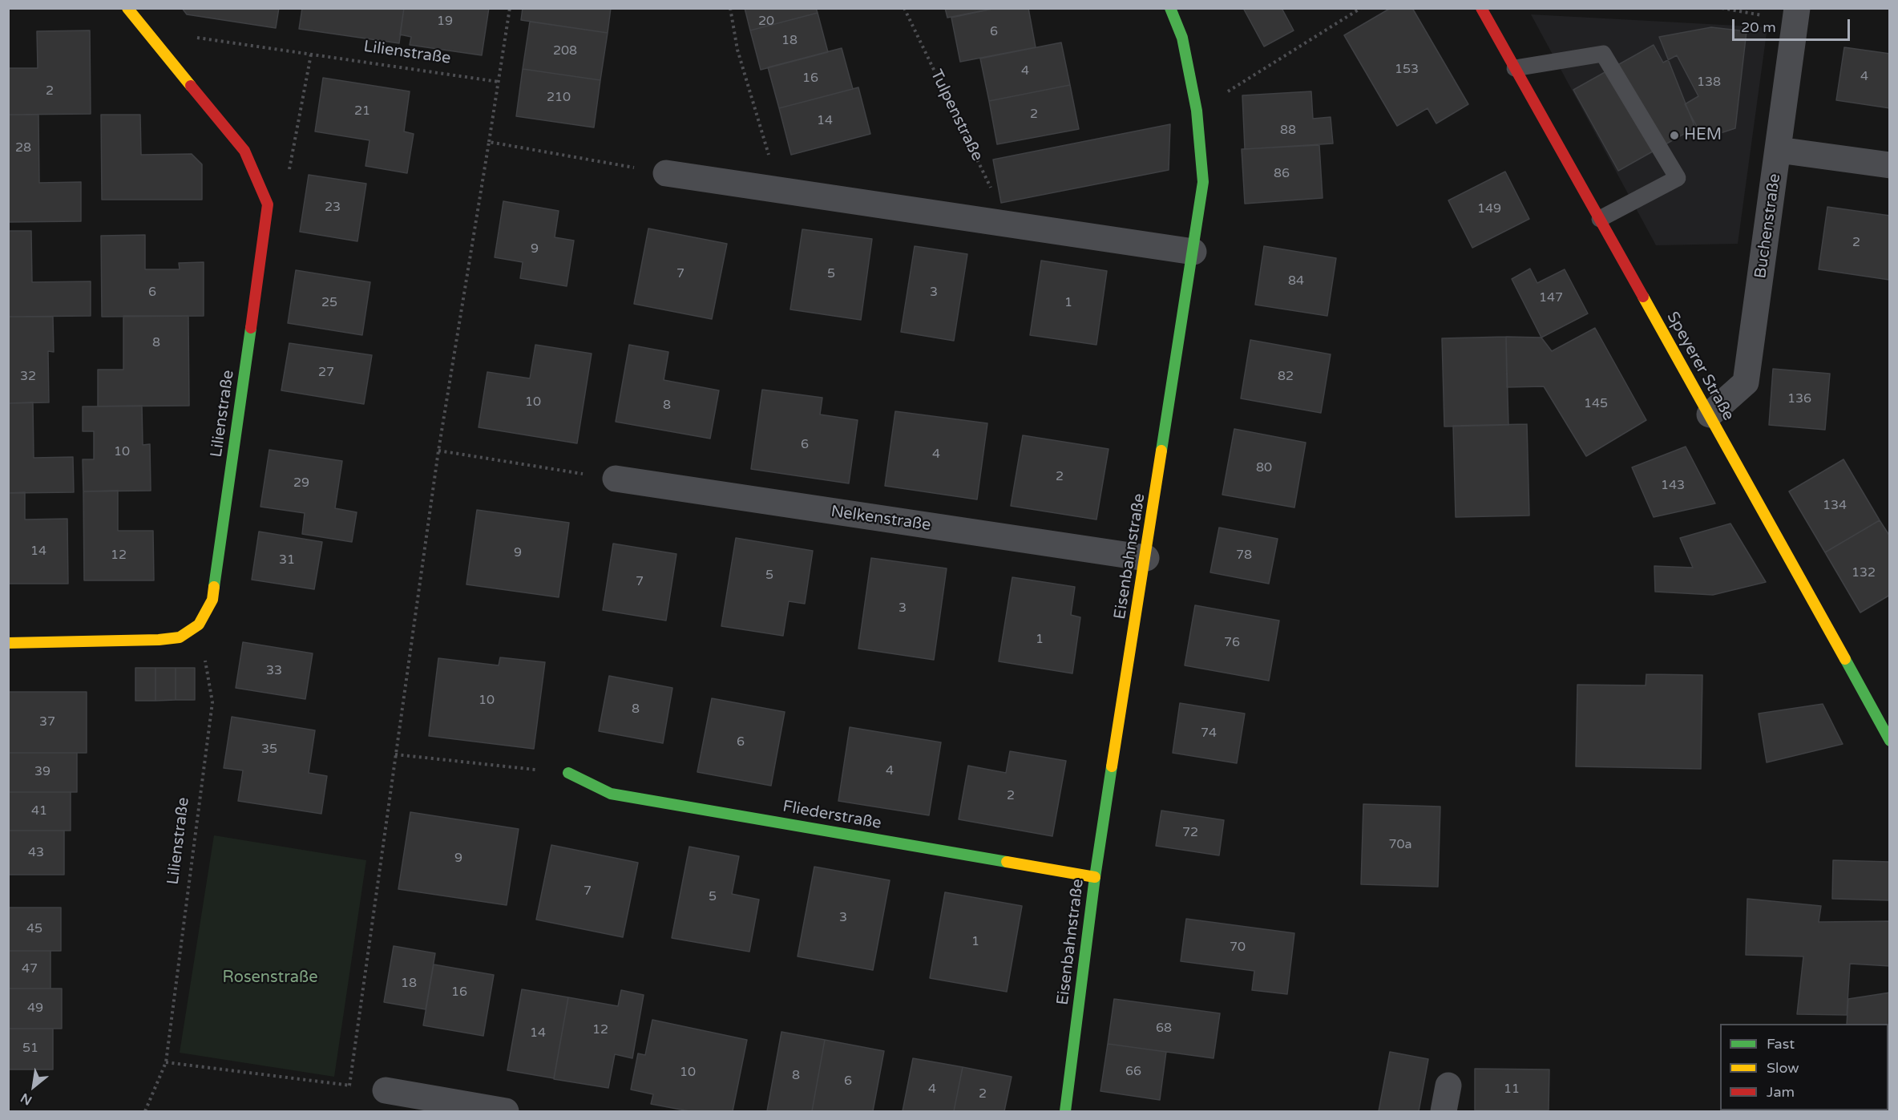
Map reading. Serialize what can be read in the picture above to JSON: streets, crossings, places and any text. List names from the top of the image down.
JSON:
{
  "streets": {
    "street": [
      "Lilienstraße",
      "Buchenstraße",
      "Speyerer Straße",
      "Nelkenstraße",
      "Eisenbahnstraße",
      "Fliederstraße"
    ],
    "path": ["Tulpenstraße"]
  },
  "crossings": [
    ["Buchenstraße", "Speyerer Straße"],
    ["Nelkenstraße", "Eisenbahnstraße"],
    ["Eisenbahnstraße", "Fliederstraße"]
  ],
  "parks": ["Rosenstraße"],
  "places": ["HEM"],
  "house_numbers": [
    "19",
    "20",
    "6",
    "18",
    "208",
    "153",
    "4",
    "4",
    "16",
    "138",
    "2",
    "210",
    "21",
    "2",
    "14",
    "88",
    "28",
    "86",
    "23",
    "149",
    "2",
    "9",
    "7",
    "5",
    "84",
    "6",
    "3",
    "147",
    "25",
    "1",
    "8",
    "27",
    "32",
    "82",
    "136",
    "10",
    "145",
    "8",
    "6",
    "10",
    "4",
    "80",
    "2",
    "29",
    "143",
    "134",
    "14",
    "9",
    "12",
    "78",
    "31",
    "132",
    "5",
    "7",
    "3",
    "1",
    "76",
    "33",
    "10",
    "8",
    "37",
    "74",
    "6",
    "35",
    "4",
    "39",
    "2",
    "41",
    "72",
    "70a",
    "43",
    "9",
    "7",
    "5",
    "3",
    "45",
    "1",
    "70",
    "47",
    "18",
    "16",
    "49",
    "68",
    "12",
    "14",
    "51",
    "66",
    "10",
    "8",
    "6",
    "4",
    "11",
    "2"
  ],
  "legend": ["Fast", "Slow", "Jam"],
  "scale_bar": "20 m",
  "north": "bottom left"
}
